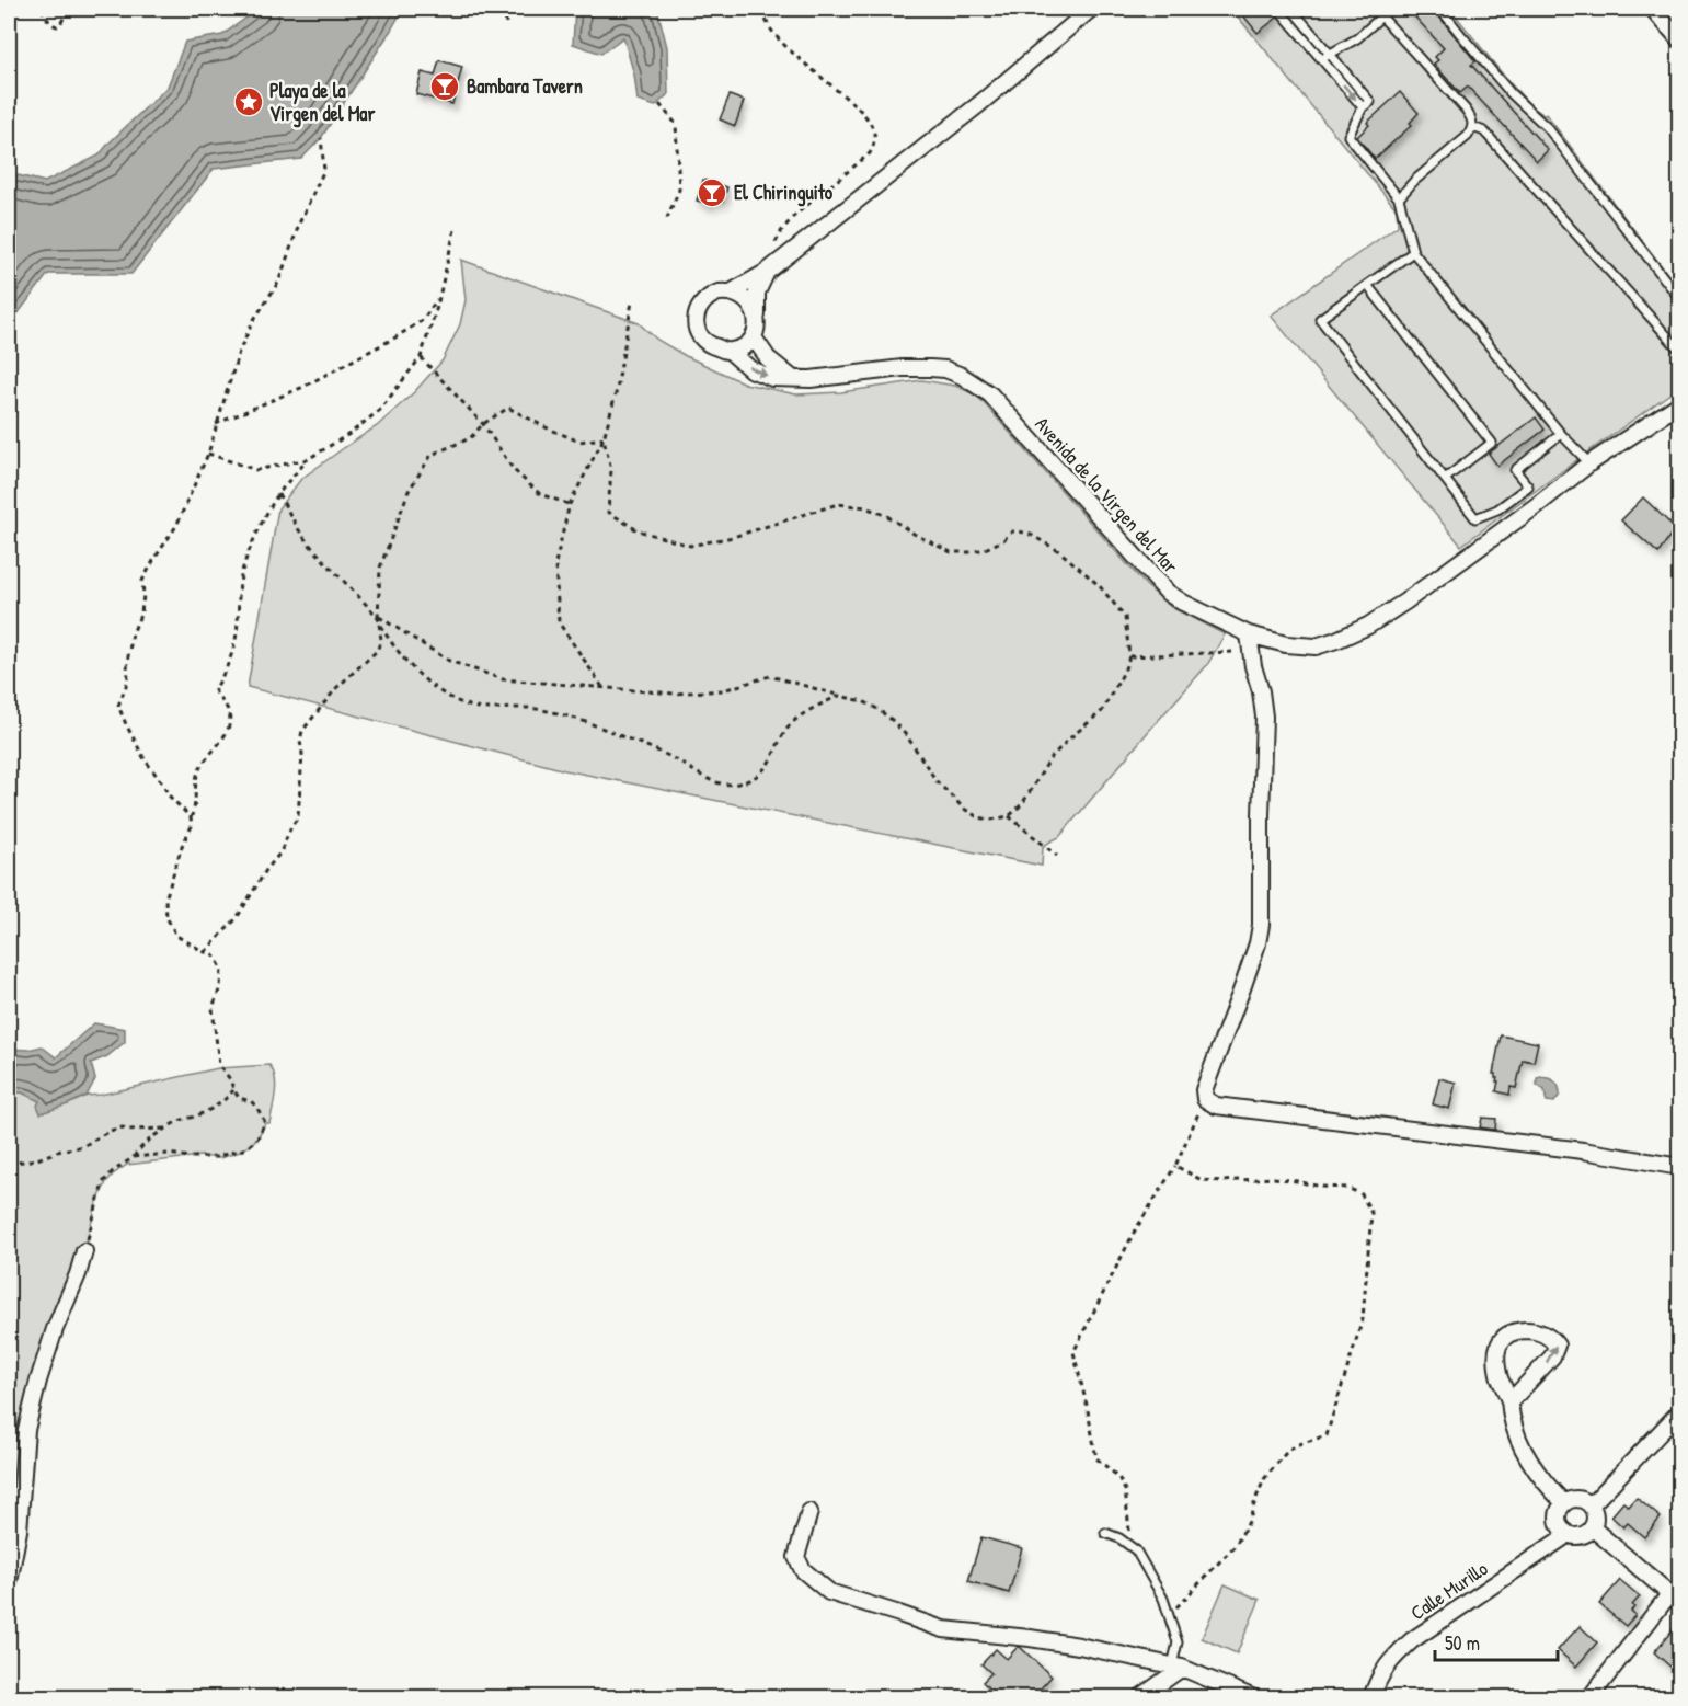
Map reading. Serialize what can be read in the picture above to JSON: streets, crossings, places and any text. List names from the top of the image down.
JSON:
{
  "streets": {
    "street": ["Avenida de la Virgen del Mar", "Calle Murillo"]
  },
  "places": {
    "bar": ["Bambara Tavern", "El Chiringuito"],
    "place": ["Playa de la Virgen del Mar"]
  },
  "scale_bar": "50 m"
}
